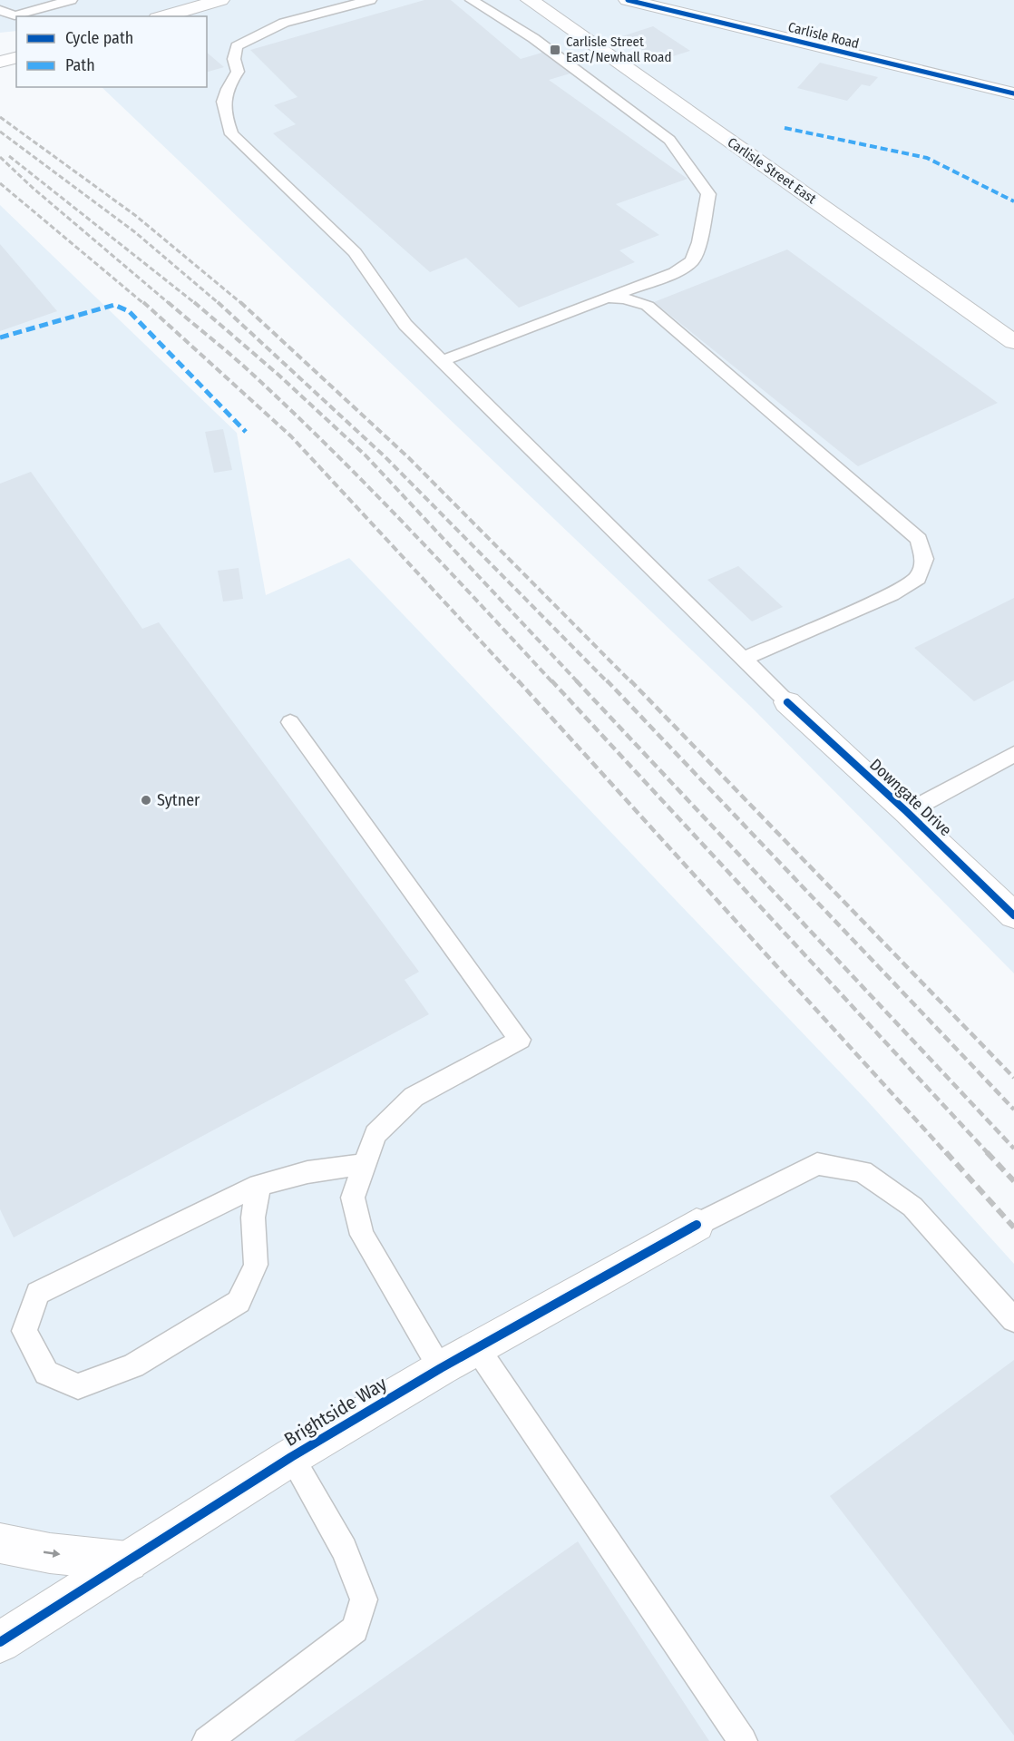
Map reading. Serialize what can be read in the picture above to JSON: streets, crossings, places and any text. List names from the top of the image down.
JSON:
{
  "streets": {
    "street": [
      "Carlisle Road",
      "Carlisle Street East",
      "Downgate Drive",
      "Brightside Way"
    ]
  },
  "places": {
    "transit": ["Carlisle Street East/Newhall Road"],
    "other": ["Sytner"]
  },
  "legend": ["Cycle path", "Path"]
}
